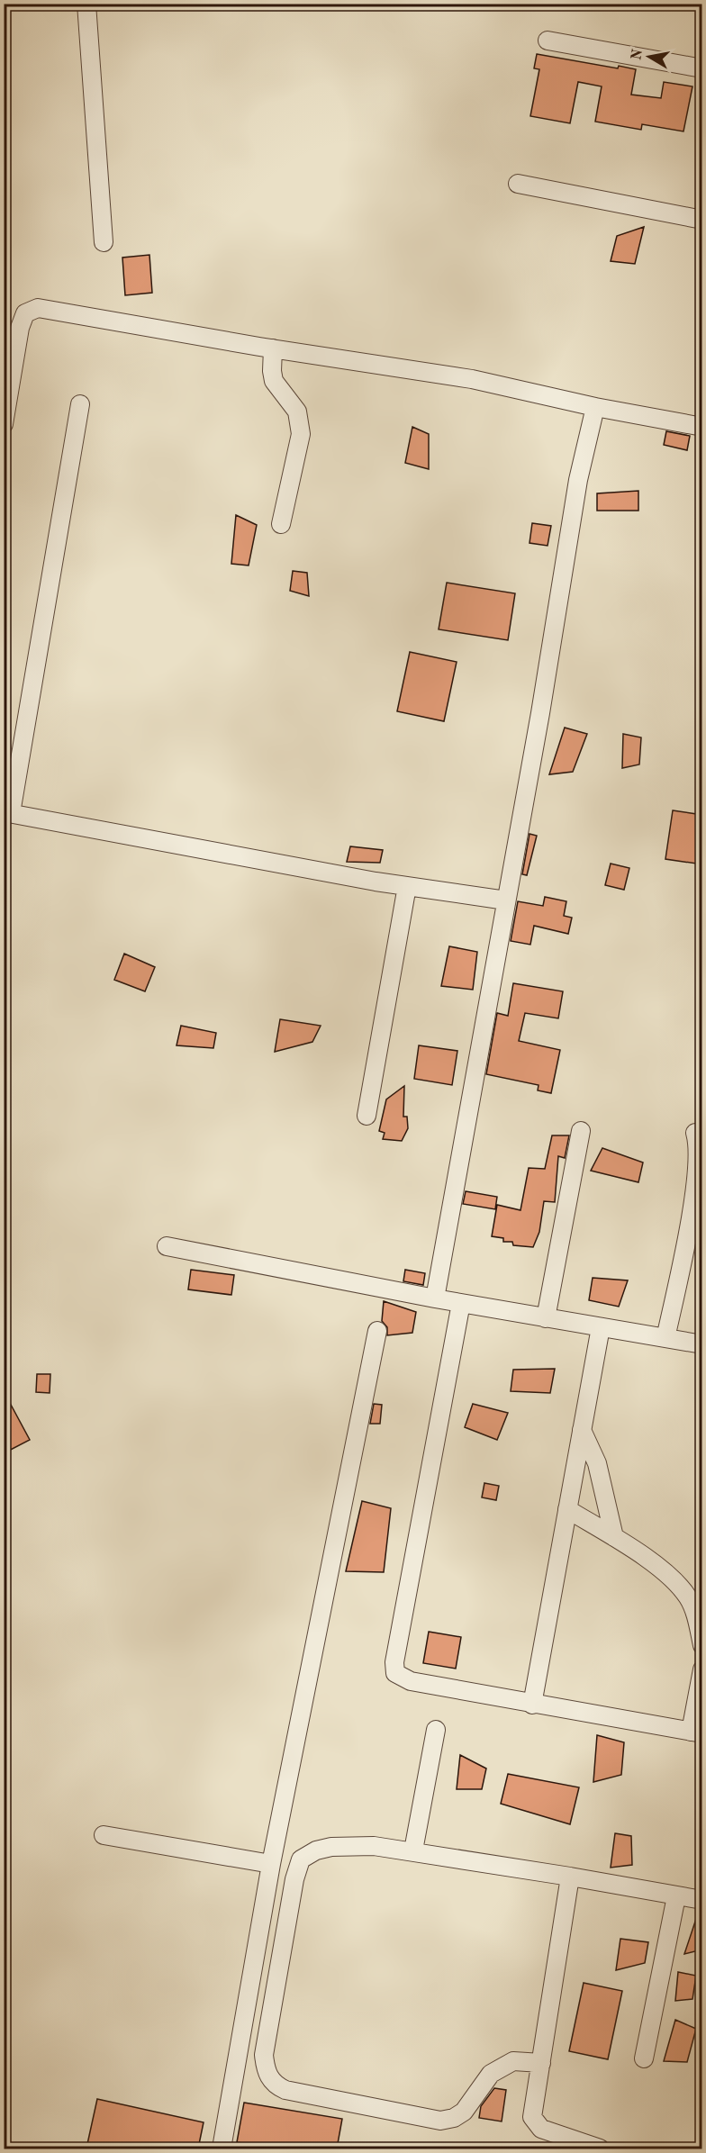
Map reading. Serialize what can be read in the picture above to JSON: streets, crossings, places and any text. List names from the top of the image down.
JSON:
{
  "north": "left"
}
